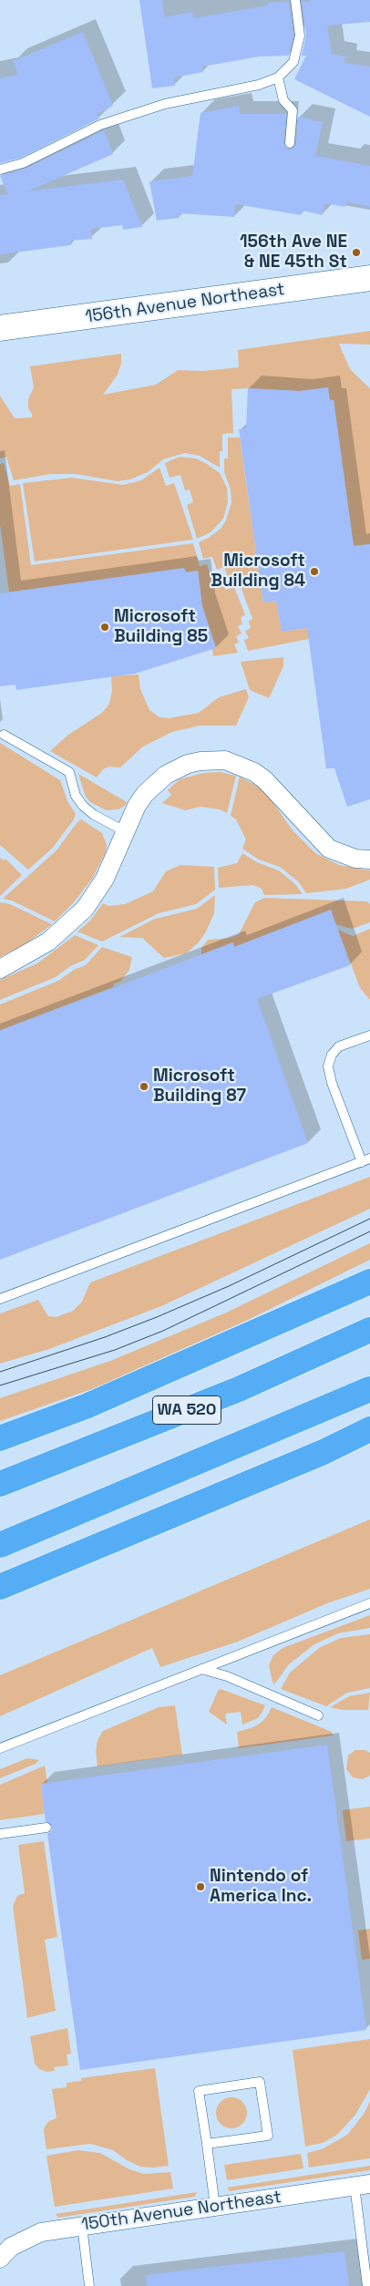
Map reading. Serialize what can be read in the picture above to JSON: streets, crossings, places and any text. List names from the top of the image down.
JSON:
{
  "streets": {
    "highway": ["WA 520"],
    "main road": ["156th Avenue Northeast"],
    "street": ["150th Avenue Northeast"]
  },
  "places": [
    "156th Ave NE & NE 45th St",
    "Microsoft Building 84",
    "Microsoft Building 85",
    "Microsoft Building 87",
    "Nintendo of America Inc."
  ]
}
